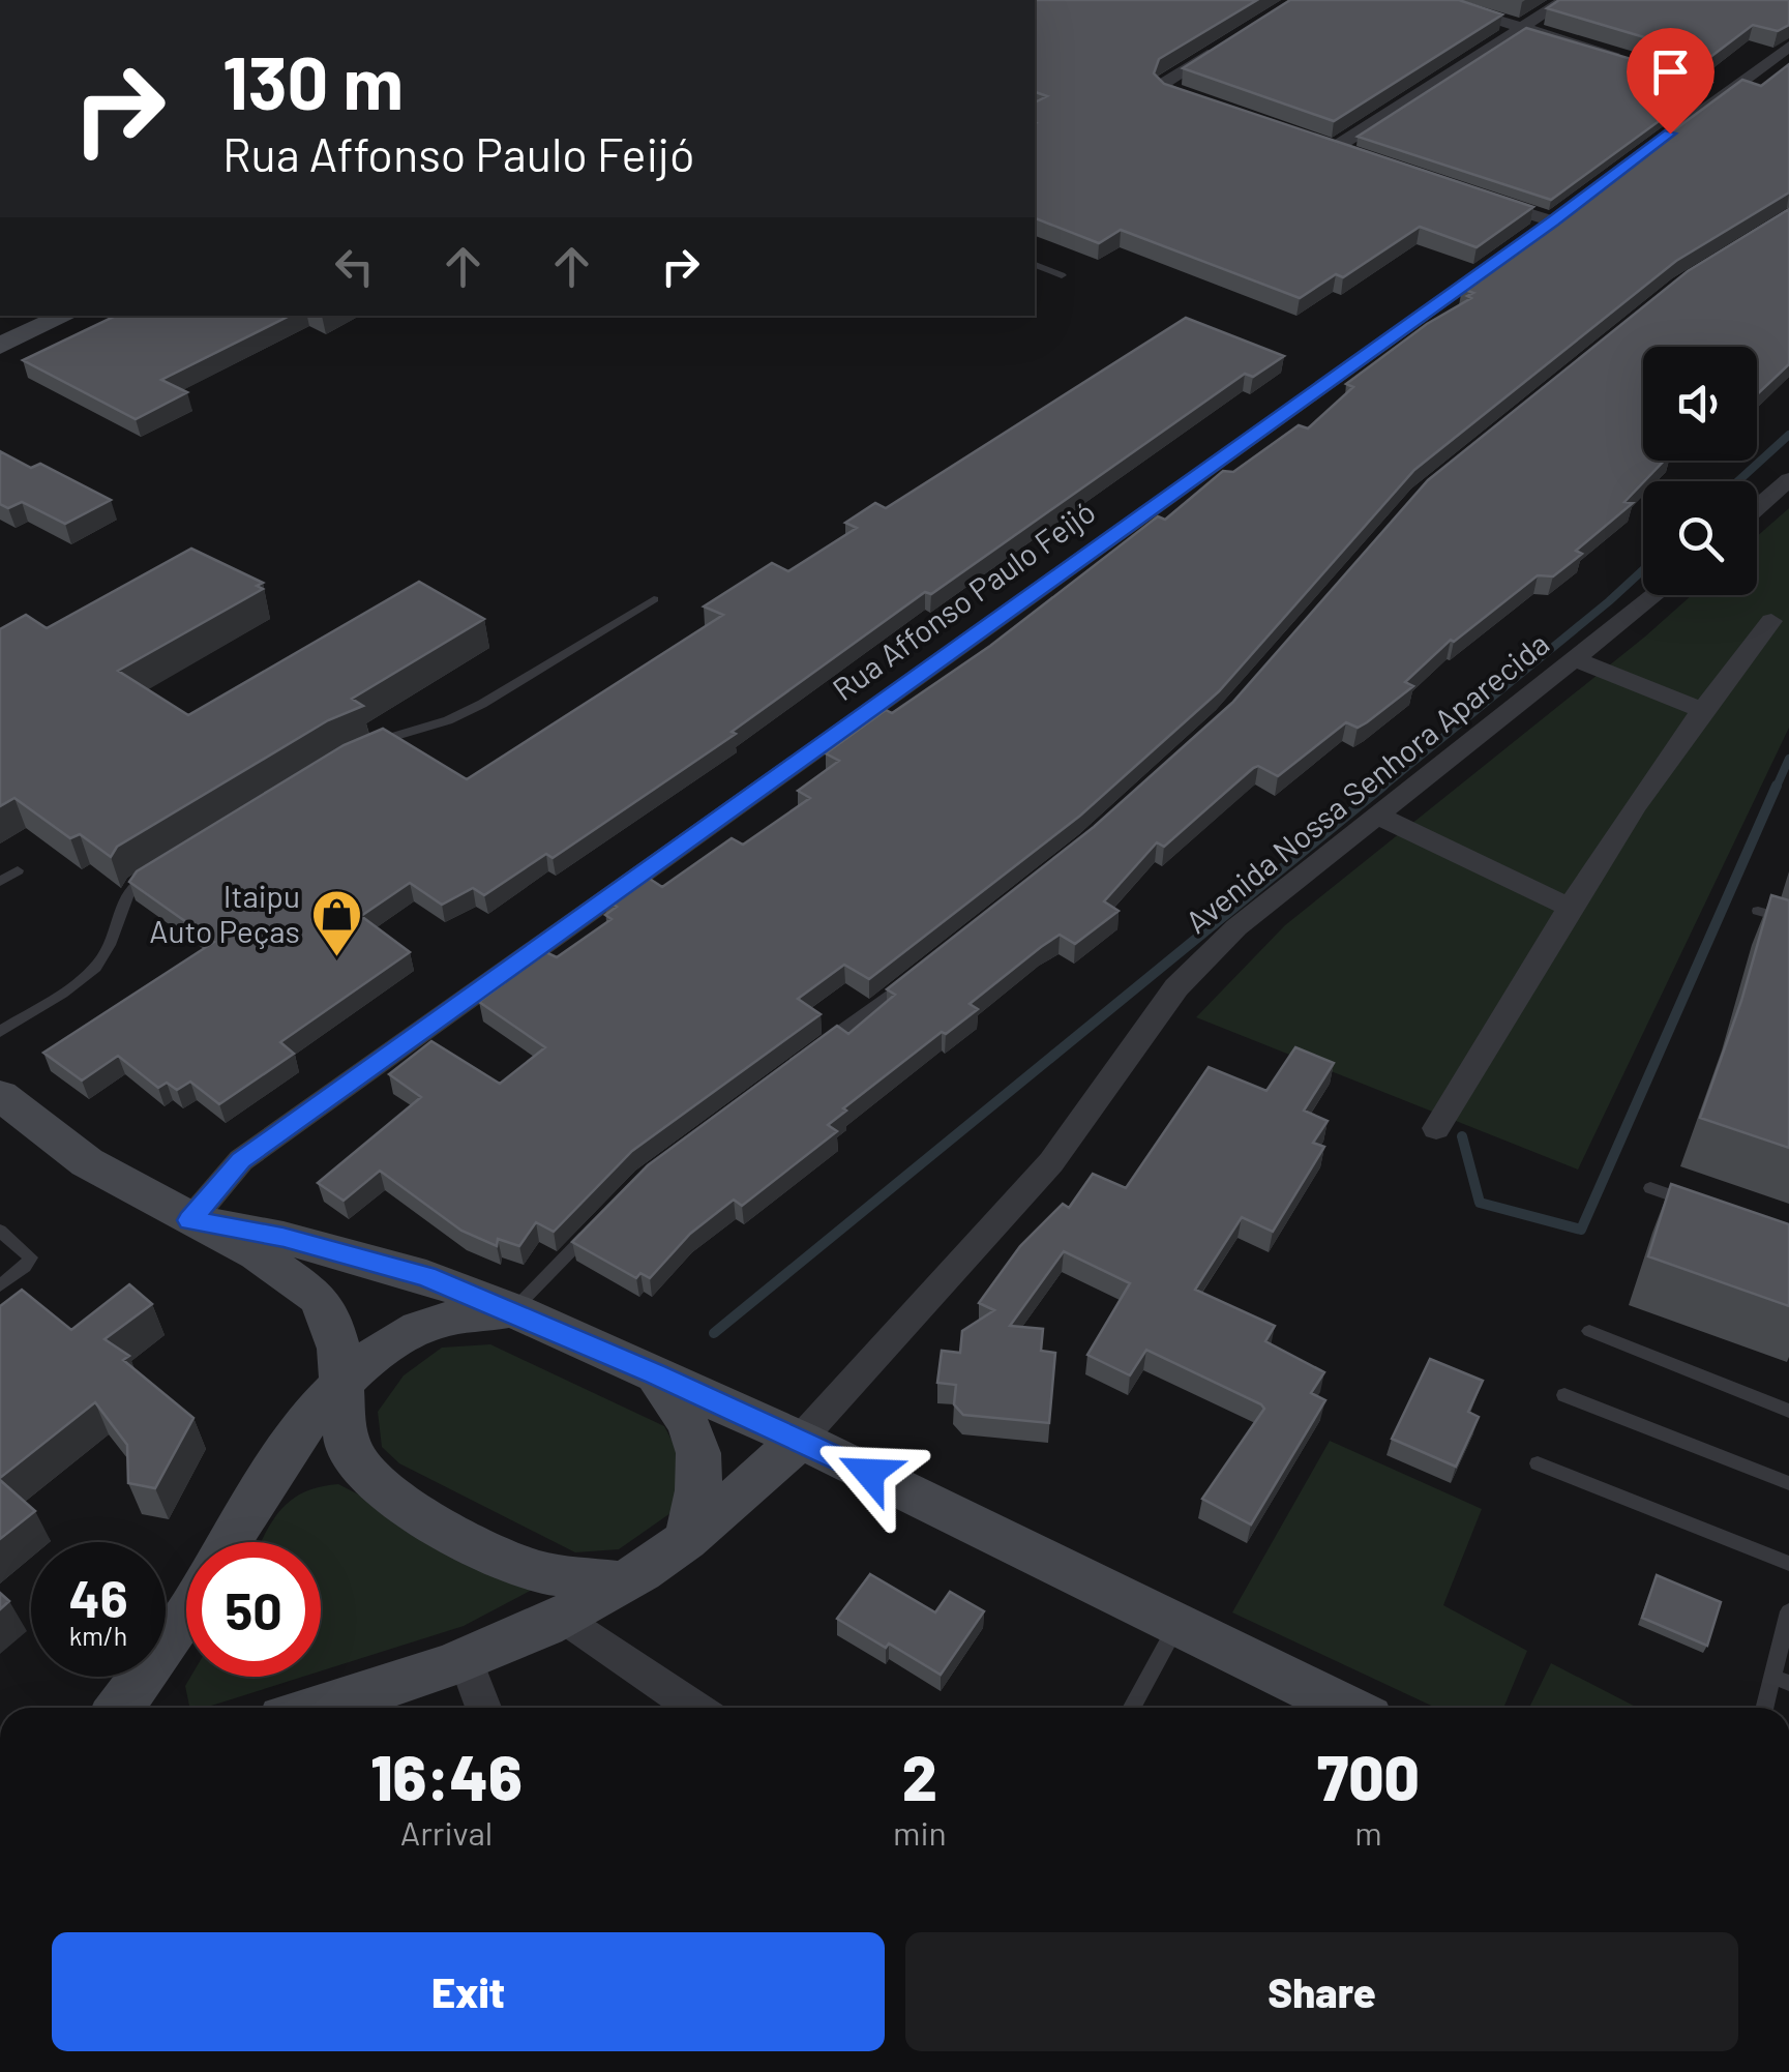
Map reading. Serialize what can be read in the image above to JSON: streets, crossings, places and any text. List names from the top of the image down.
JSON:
{
  "streets": {
    "street": ["Rua Affonso Paulo Feijó", "Avenida Nossa Senhora Aparecida"]
  },
  "places": {
    "shop": ["Itaipu Auto Peças"]
  },
  "page": {
    "turn": ["130 m", "Rua Affonso Paulo Feijó"],
    "speed": "46 km/h",
    "limit": "50",
    "eta": [
      "16:46",
      "Arrival",
      "2",
      "min",
      "700",
      "m"
    ],
    "buttons": ["Exit", "Share"]
  }
}
